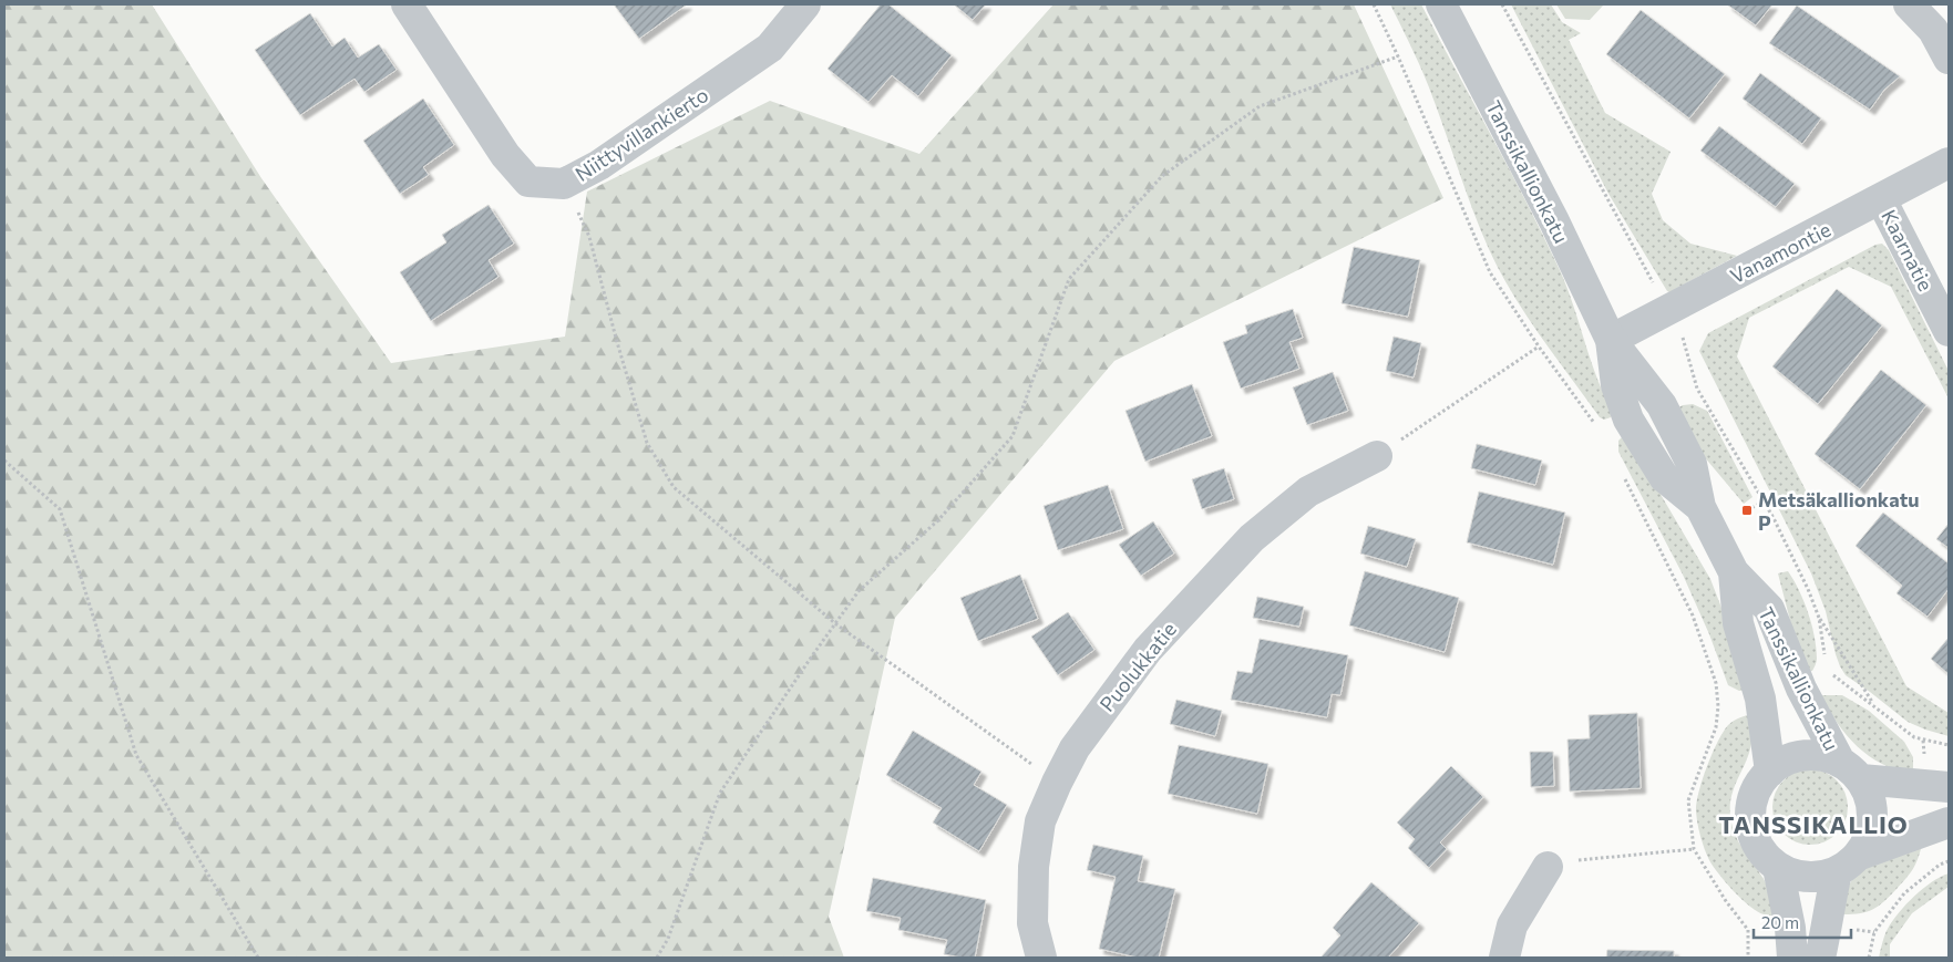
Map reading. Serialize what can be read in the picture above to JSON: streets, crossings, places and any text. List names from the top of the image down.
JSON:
{
  "streets": {
    "street": [
      "Niittyvillankierto",
      "Tanssikallionkatu",
      "Kaarnatie",
      "Vanamontie",
      "Puolukkatie"
    ]
  },
  "crossings": [
    ["Tanssikallionkatu", "Vanamontie"],
    ["Kaarnatie", "Vanamontie"]
  ],
  "districts": ["TANSSIKALLIO"],
  "places": {
    "transit": ["Metsäkallionkatu P"]
  },
  "scale_bar": "20 m"
}
